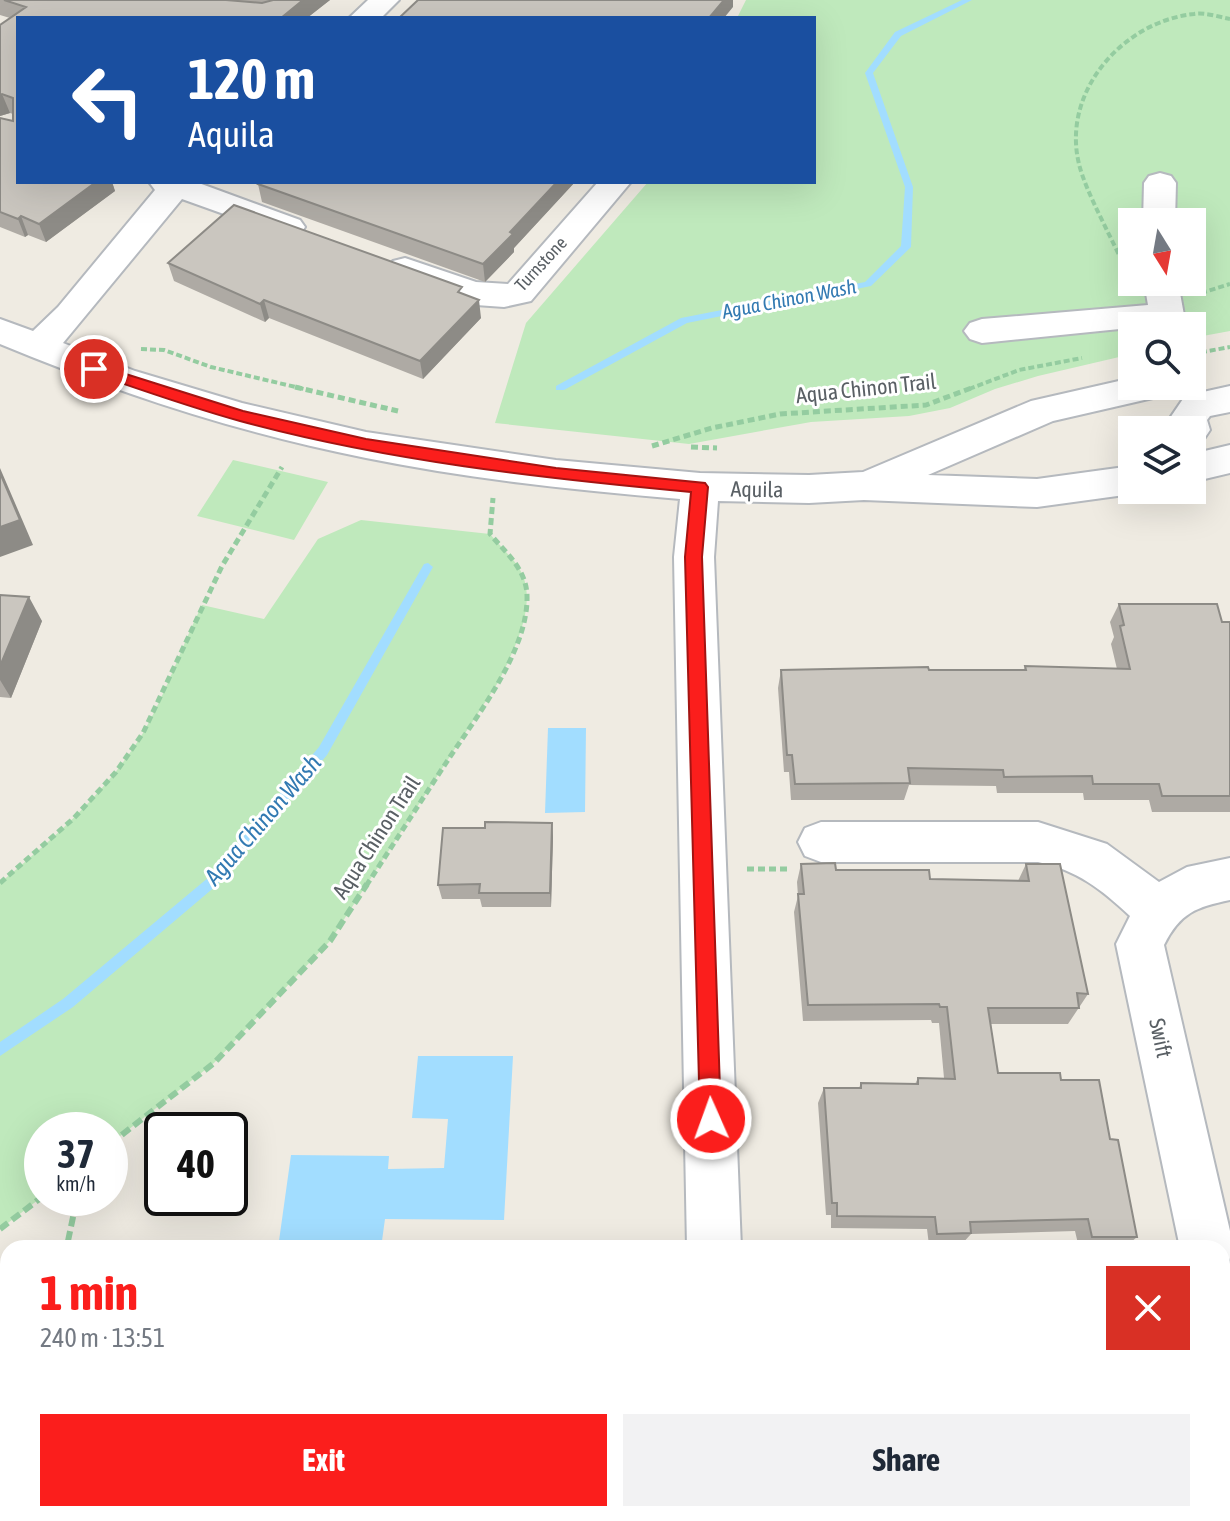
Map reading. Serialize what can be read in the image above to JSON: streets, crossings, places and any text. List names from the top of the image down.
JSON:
{
  "streets": {
    "street": ["Turnstone", "Aquila", "Swift"],
    "path": ["Aqua Chinon Trail"]
  },
  "water": ["Agua Chinon Wash"],
  "north": "bottom",
  "page": {
    "turn": ["120 m", "Aquila"],
    "speed": "37 km/h",
    "limit": "40",
    "heading": ["1 min", "240 m · 13:51"],
    "buttons": ["Exit", "Share"]
  }
}
